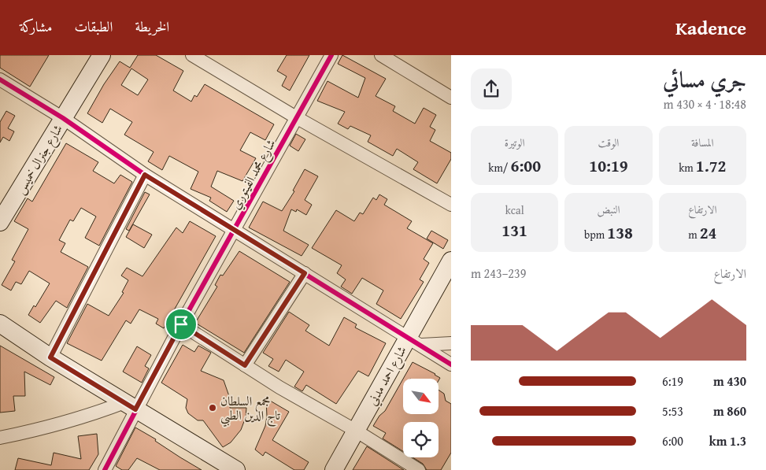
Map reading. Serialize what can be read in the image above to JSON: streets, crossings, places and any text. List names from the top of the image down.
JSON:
{
  "streets": {
    "street": ["شارع جنرال خميس", "شارع محمد الفيتوري", "شارع احمد مدني"]
  },
  "places": ["مجمع السلطان تاج الدين الطبي"],
  "north": "bottom right",
  "page": {
    "header": "Kadence",
    "nav": ["الخريطة", "الطبقات", "مشاركة"],
    "heading": ["جري مسائي", "18:48 · 4 × 430 m"],
    "stats": [
      ["المسافة", "1.72 km"],
      ["الوقت", "10:19"],
      ["الوتيرة", "6:00 /km"],
      ["الارتفاع", "24 m"],
      ["النبض", "138 bpm"],
      ["kcal", "131"]
    ],
    "chart": ["الارتفاع", "239–243 m"],
    "list": [
      {
        "name": "430 m",
        "note": "6:19"
      },
      {
        "name": "860 m",
        "note": "5:53"
      },
      {
        "name": "1.3 km",
        "note": "6:00"
      }
    ]
  }
}
